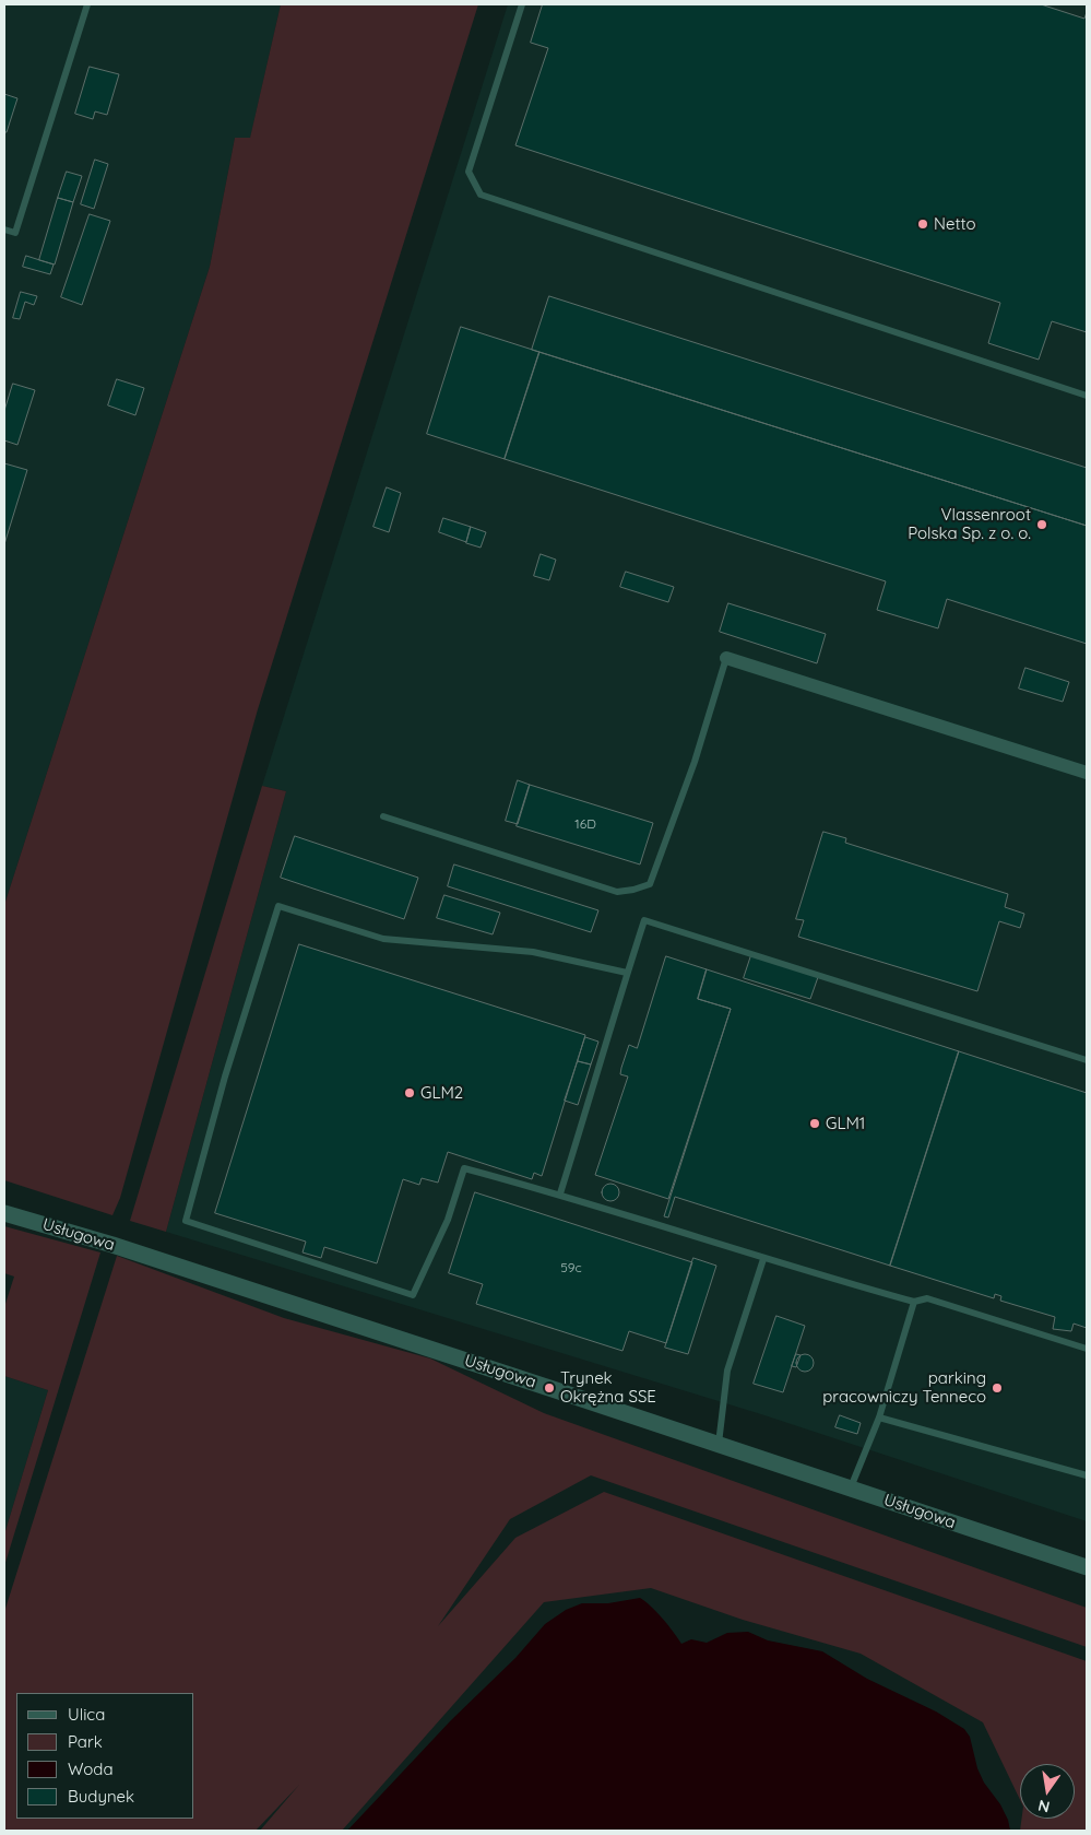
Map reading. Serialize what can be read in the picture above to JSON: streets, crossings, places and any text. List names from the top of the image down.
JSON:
{
  "streets": {
    "street": ["Usługowa"]
  },
  "places": [
    "Netto",
    "Vlassenroot Polska Sp. z o. o.",
    "GLM2",
    "GLM1",
    "Trynek Okrężna SSE",
    "parking pracowniczy Tenneco"
  ],
  "house_numbers": ["16D", "59c"],
  "legend": [
    "Ulica",
    "Park",
    "Woda",
    "Budynek"
  ],
  "north": "bottom"
}
